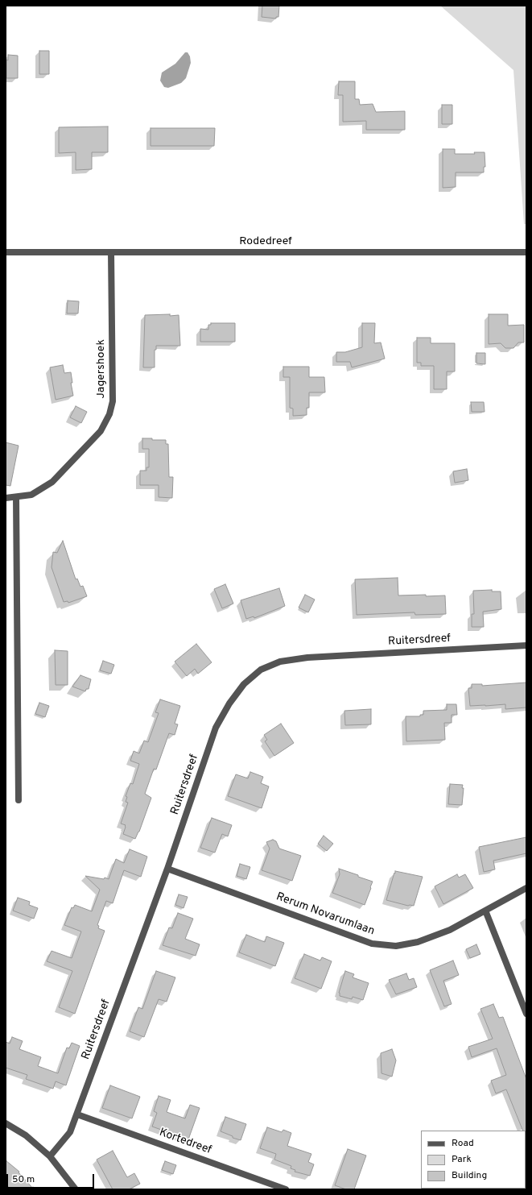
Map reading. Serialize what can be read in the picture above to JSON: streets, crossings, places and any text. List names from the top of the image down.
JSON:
{
  "streets": {
    "street": [
      "Rodedreef",
      "Jagershoek",
      "Ruitersdreef",
      "Rerum Novarumlaan",
      "Kortedreef"
    ]
  },
  "crossings": [
    ["Rodedreef", "Jagershoek"],
    ["Ruitersdreef", "Rerum Novarumlaan"],
    ["Ruitersdreef", "Kortedreef"]
  ],
  "legend": ["Road", "Park", "Building"],
  "scale_bar": "50 m"
}
